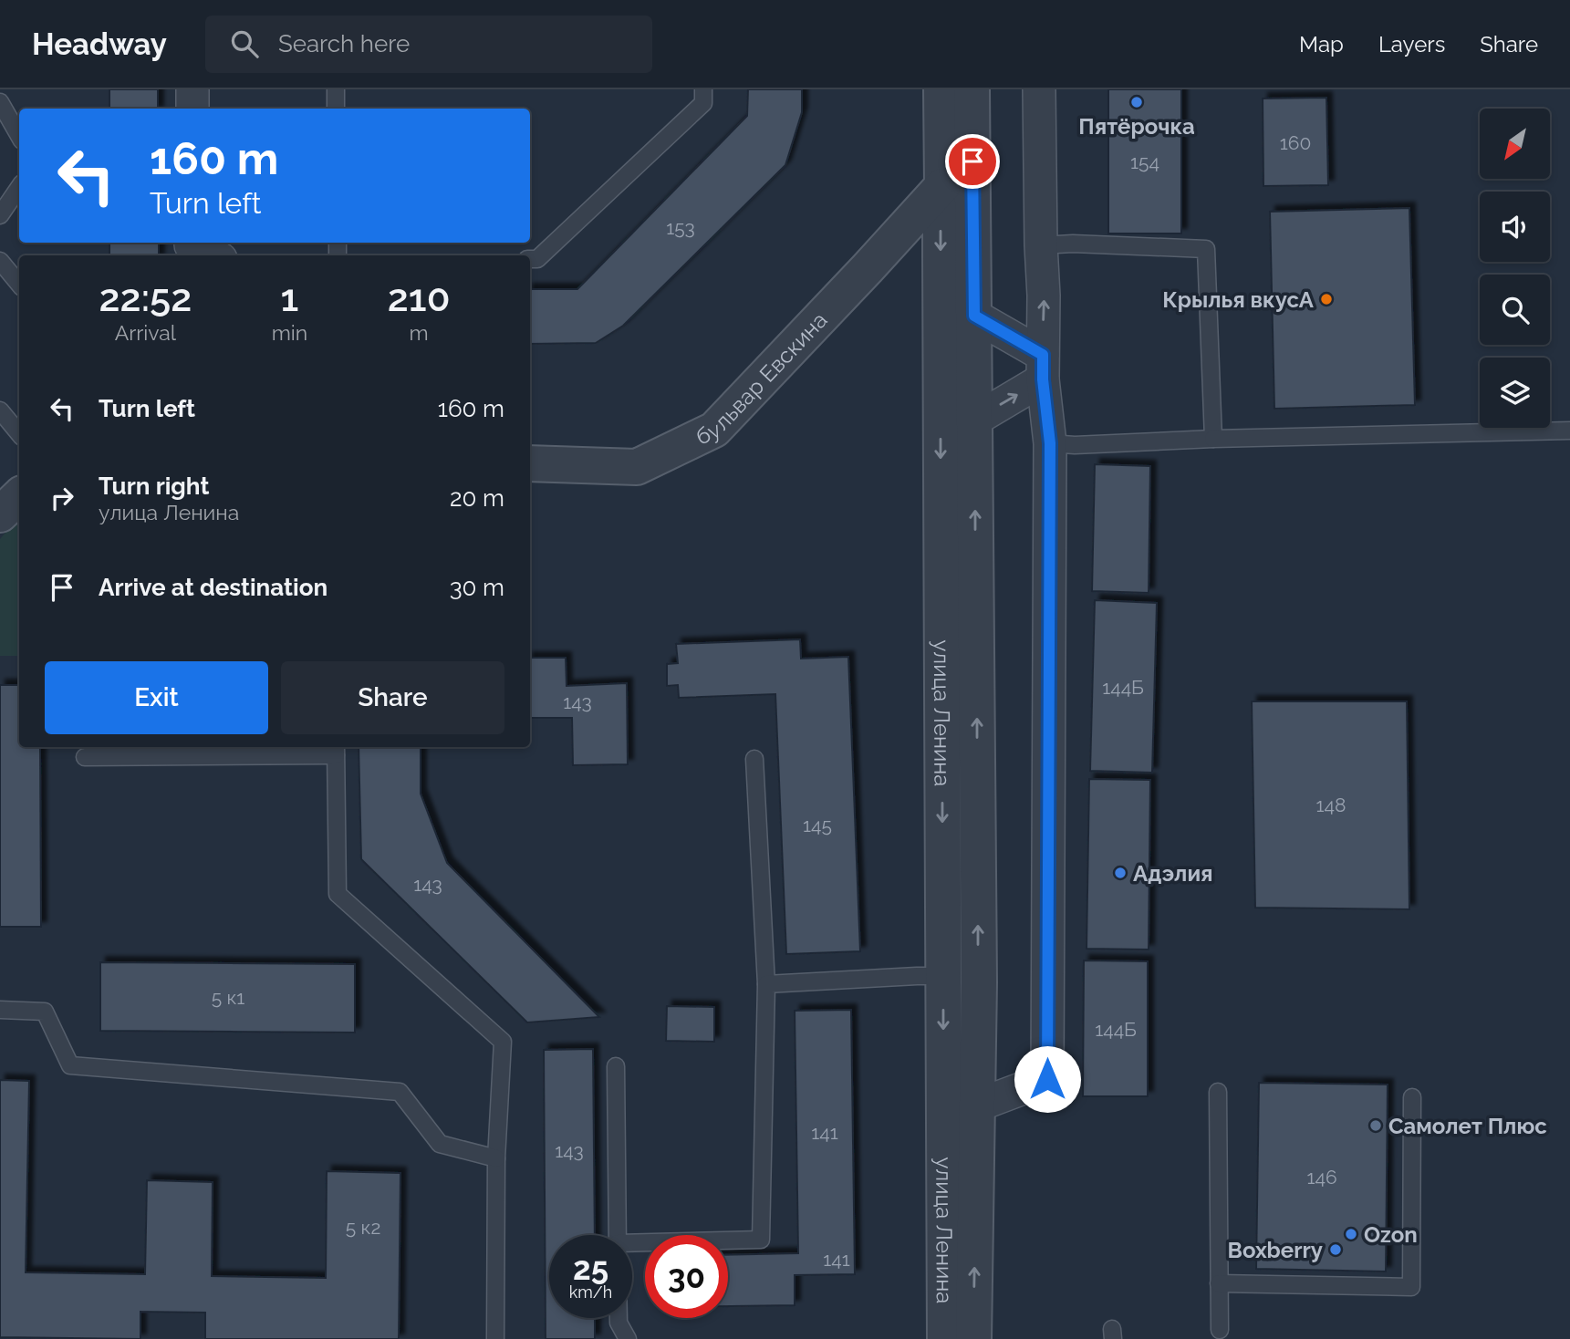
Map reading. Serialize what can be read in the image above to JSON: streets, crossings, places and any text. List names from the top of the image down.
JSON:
{
  "streets": {
    "street": ["бульвар Евскина", "улица Ленина"]
  },
  "crossings": [
    ["бульвар Евскина", "улица Ленина"]
  ],
  "places": [
    "Пятёрочка",
    "Крылья вкусА",
    "Адэлия",
    "Самолет Плюс",
    "Ozon",
    "Boxberry"
  ],
  "house_numbers": [
    "160",
    "154",
    "153",
    "144Б",
    "143",
    "148",
    "145",
    "143",
    "5 к1",
    "144Б",
    "141",
    "143",
    "146",
    "5 к2",
    "141"
  ],
  "north": "bottom left",
  "page": {
    "header": "Headway",
    "search": "Search here",
    "nav": ["Map", "Layers", "Share"],
    "turn": ["160 m", "Turn left"],
    "eta": [
      "22:52",
      "Arrival",
      "1",
      "min",
      "210",
      "m"
    ],
    "list": [
      {
        "name": "Turn left",
        "value": "160 m"
      },
      {
        "name": "Turn right",
        "note": "улица Ленина",
        "value": "20 m"
      },
      {
        "name": "Arrive at destination",
        "value": "30 m"
      }
    ],
    "buttons": ["Exit", "Share"],
    "speed": "25 km/h",
    "limit": "30"
  }
}
